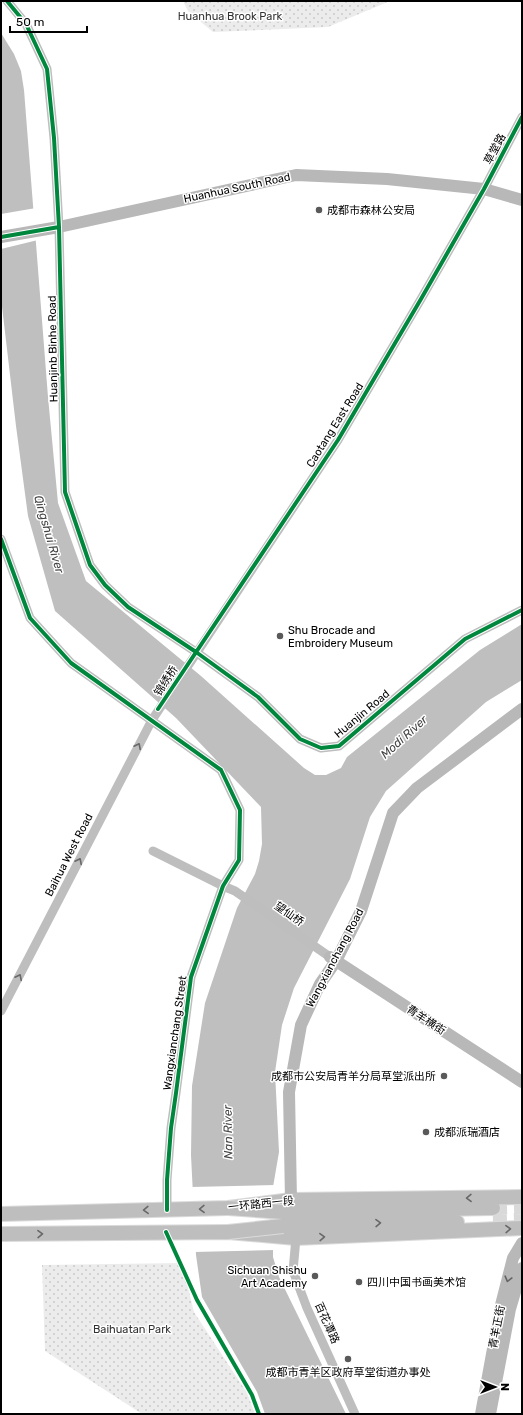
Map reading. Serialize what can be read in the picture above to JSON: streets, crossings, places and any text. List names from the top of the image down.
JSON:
{
  "streets": {
    "main road": ["一环路西一段"],
    "street": [
      "草堂路",
      "Huanhua South Road",
      "Huanjinb Binhe Road",
      "Caotang East Road",
      "锦绣桥",
      "Huanjin Road",
      "Baihua West Road",
      "望仙桥",
      "Wangxianchang Road",
      "青羊横街",
      "Wangxianchang Street",
      "百花潭路",
      "青羊正街"
    ]
  },
  "crossings": [
    ["草堂路", "Huanhua South Road"],
    ["草堂路", "Caotang East Road"],
    ["Huanhua South Road", "Huanjinb Binhe Road"],
    ["Huanhua South Road", "Caotang East Road"],
    ["Huanjinb Binhe Road", "Caotang East Road"],
    ["Huanjinb Binhe Road", "Huanjin Road"],
    ["Caotang East Road", "锦绣桥"],
    ["Caotang East Road", "Huanjin Road"],
    ["锦绣桥", "Baihua West Road"],
    ["Baihua West Road", "Wangxianchang Street"],
    ["望仙桥", "Wangxianchang Road"],
    ["望仙桥", "青羊横街"],
    ["望仙桥", "Wangxianchang Street"],
    ["Wangxianchang Road", "青羊横街"],
    ["Wangxianchang Road", "一环路西一段"],
    ["Wangxianchang Road", "百花潭路"],
    ["Wangxianchang Street", "一环路西一段"],
    ["一环路西一段", "百花潭路"]
  ],
  "one_way": ["Baihua West Road"],
  "water": ["Qingshui River", "Modi River", "Nan River"],
  "parks": ["Huanhua Brook Park", "Baihuatan Park"],
  "places": [
    "成都市森林公安局",
    "Shu Brocade and Embroidery Museum",
    "成都市公安局青羊分局草堂派出所",
    "成都派瑞酒店",
    "Sichuan Shishu Art Academy",
    "四川中国书画美术馆",
    "成都市青羊区政府草堂街道办事处"
  ],
  "scale_bar": "50 m",
  "north": "right"
}
